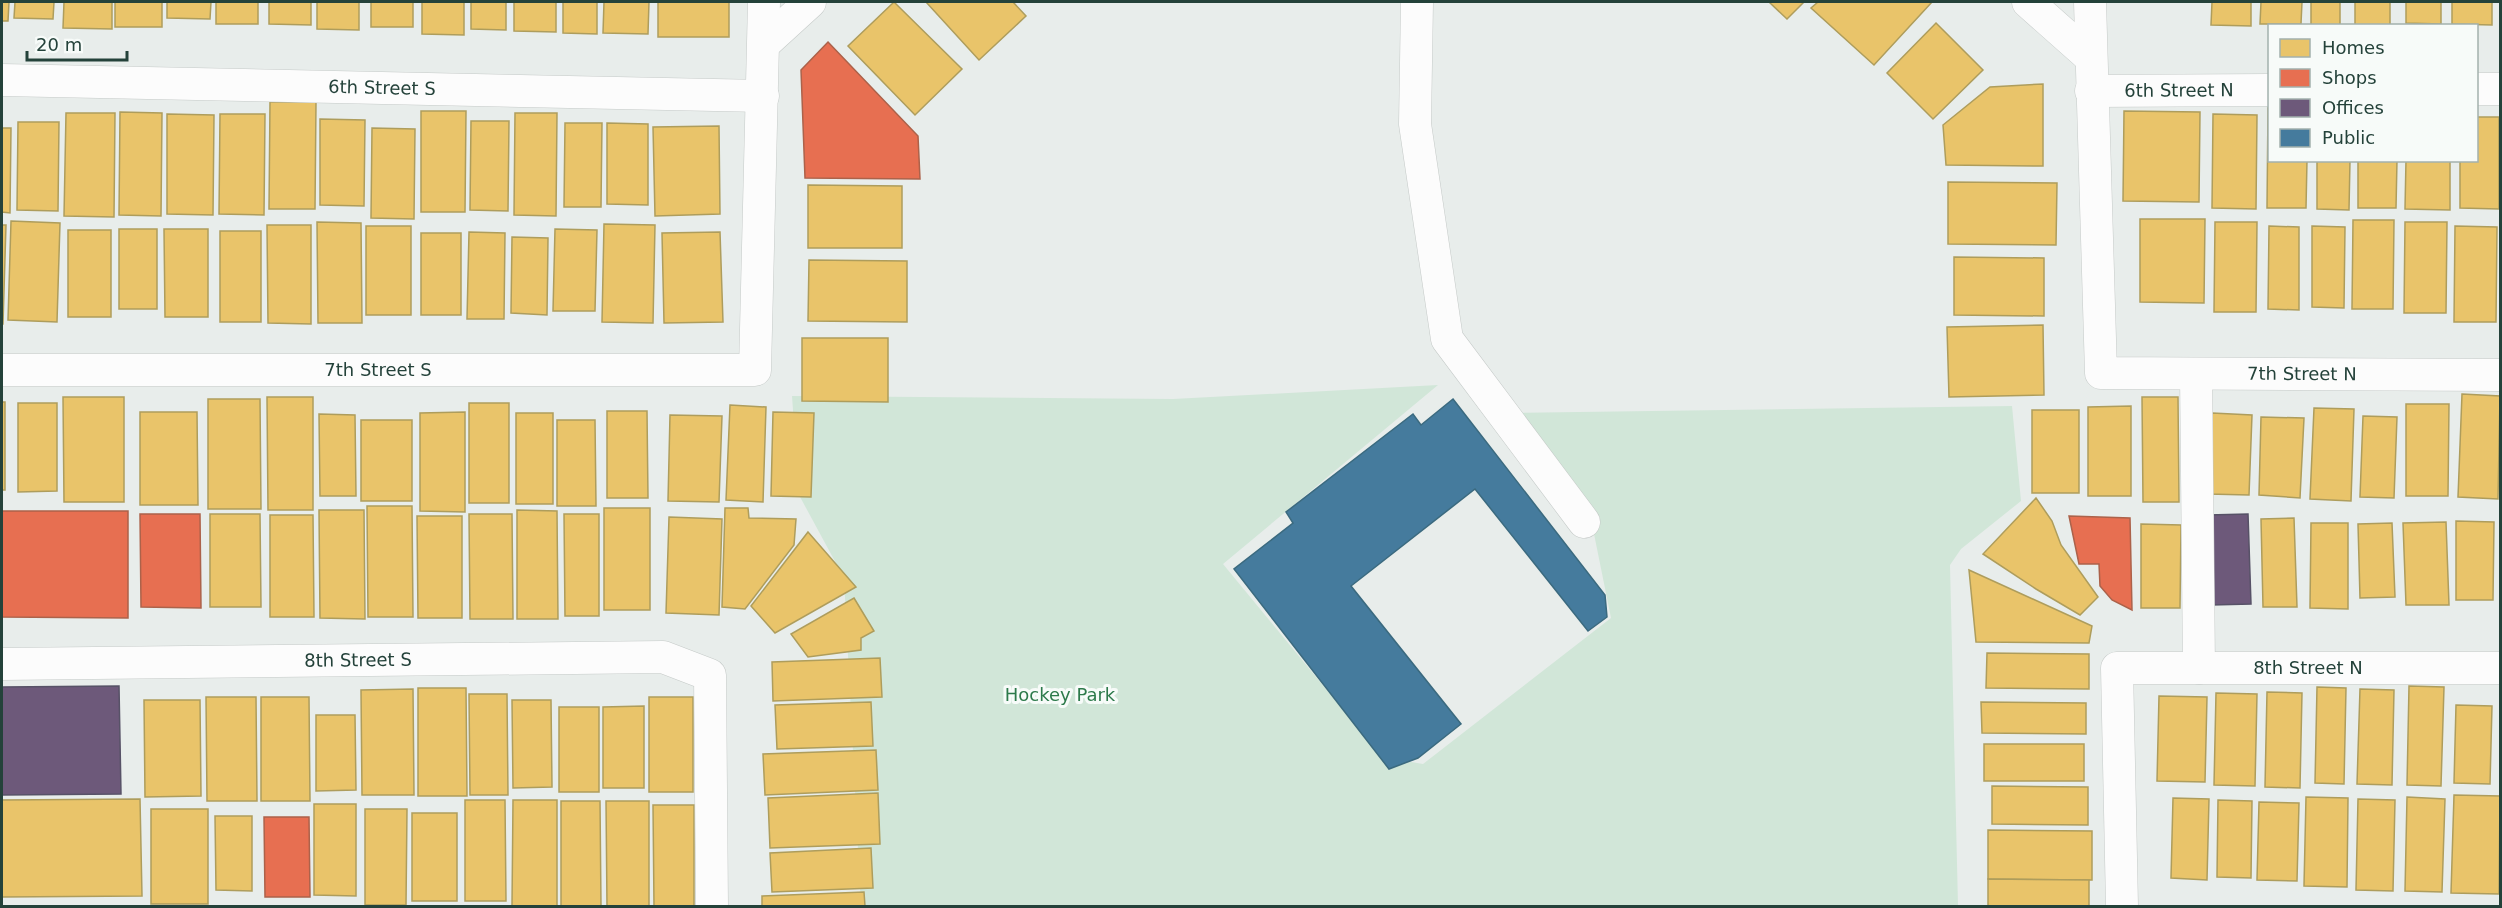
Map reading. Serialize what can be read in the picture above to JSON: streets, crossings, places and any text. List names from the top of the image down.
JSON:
{
  "streets": {
    "street": [
      "6th Street S",
      "6th Street N",
      "7th Street S",
      "7th Street N",
      "8th Street S",
      "8th Street N"
    ]
  },
  "crossings": [
    ["6th Street S", "7th Street S"],
    ["6th Street N", "7th Street N"]
  ],
  "parks": ["Hockey Park"],
  "legend": [
    "Homes",
    "Shops",
    "Offices",
    "Public"
  ],
  "scale_bar": "20 m"
}
